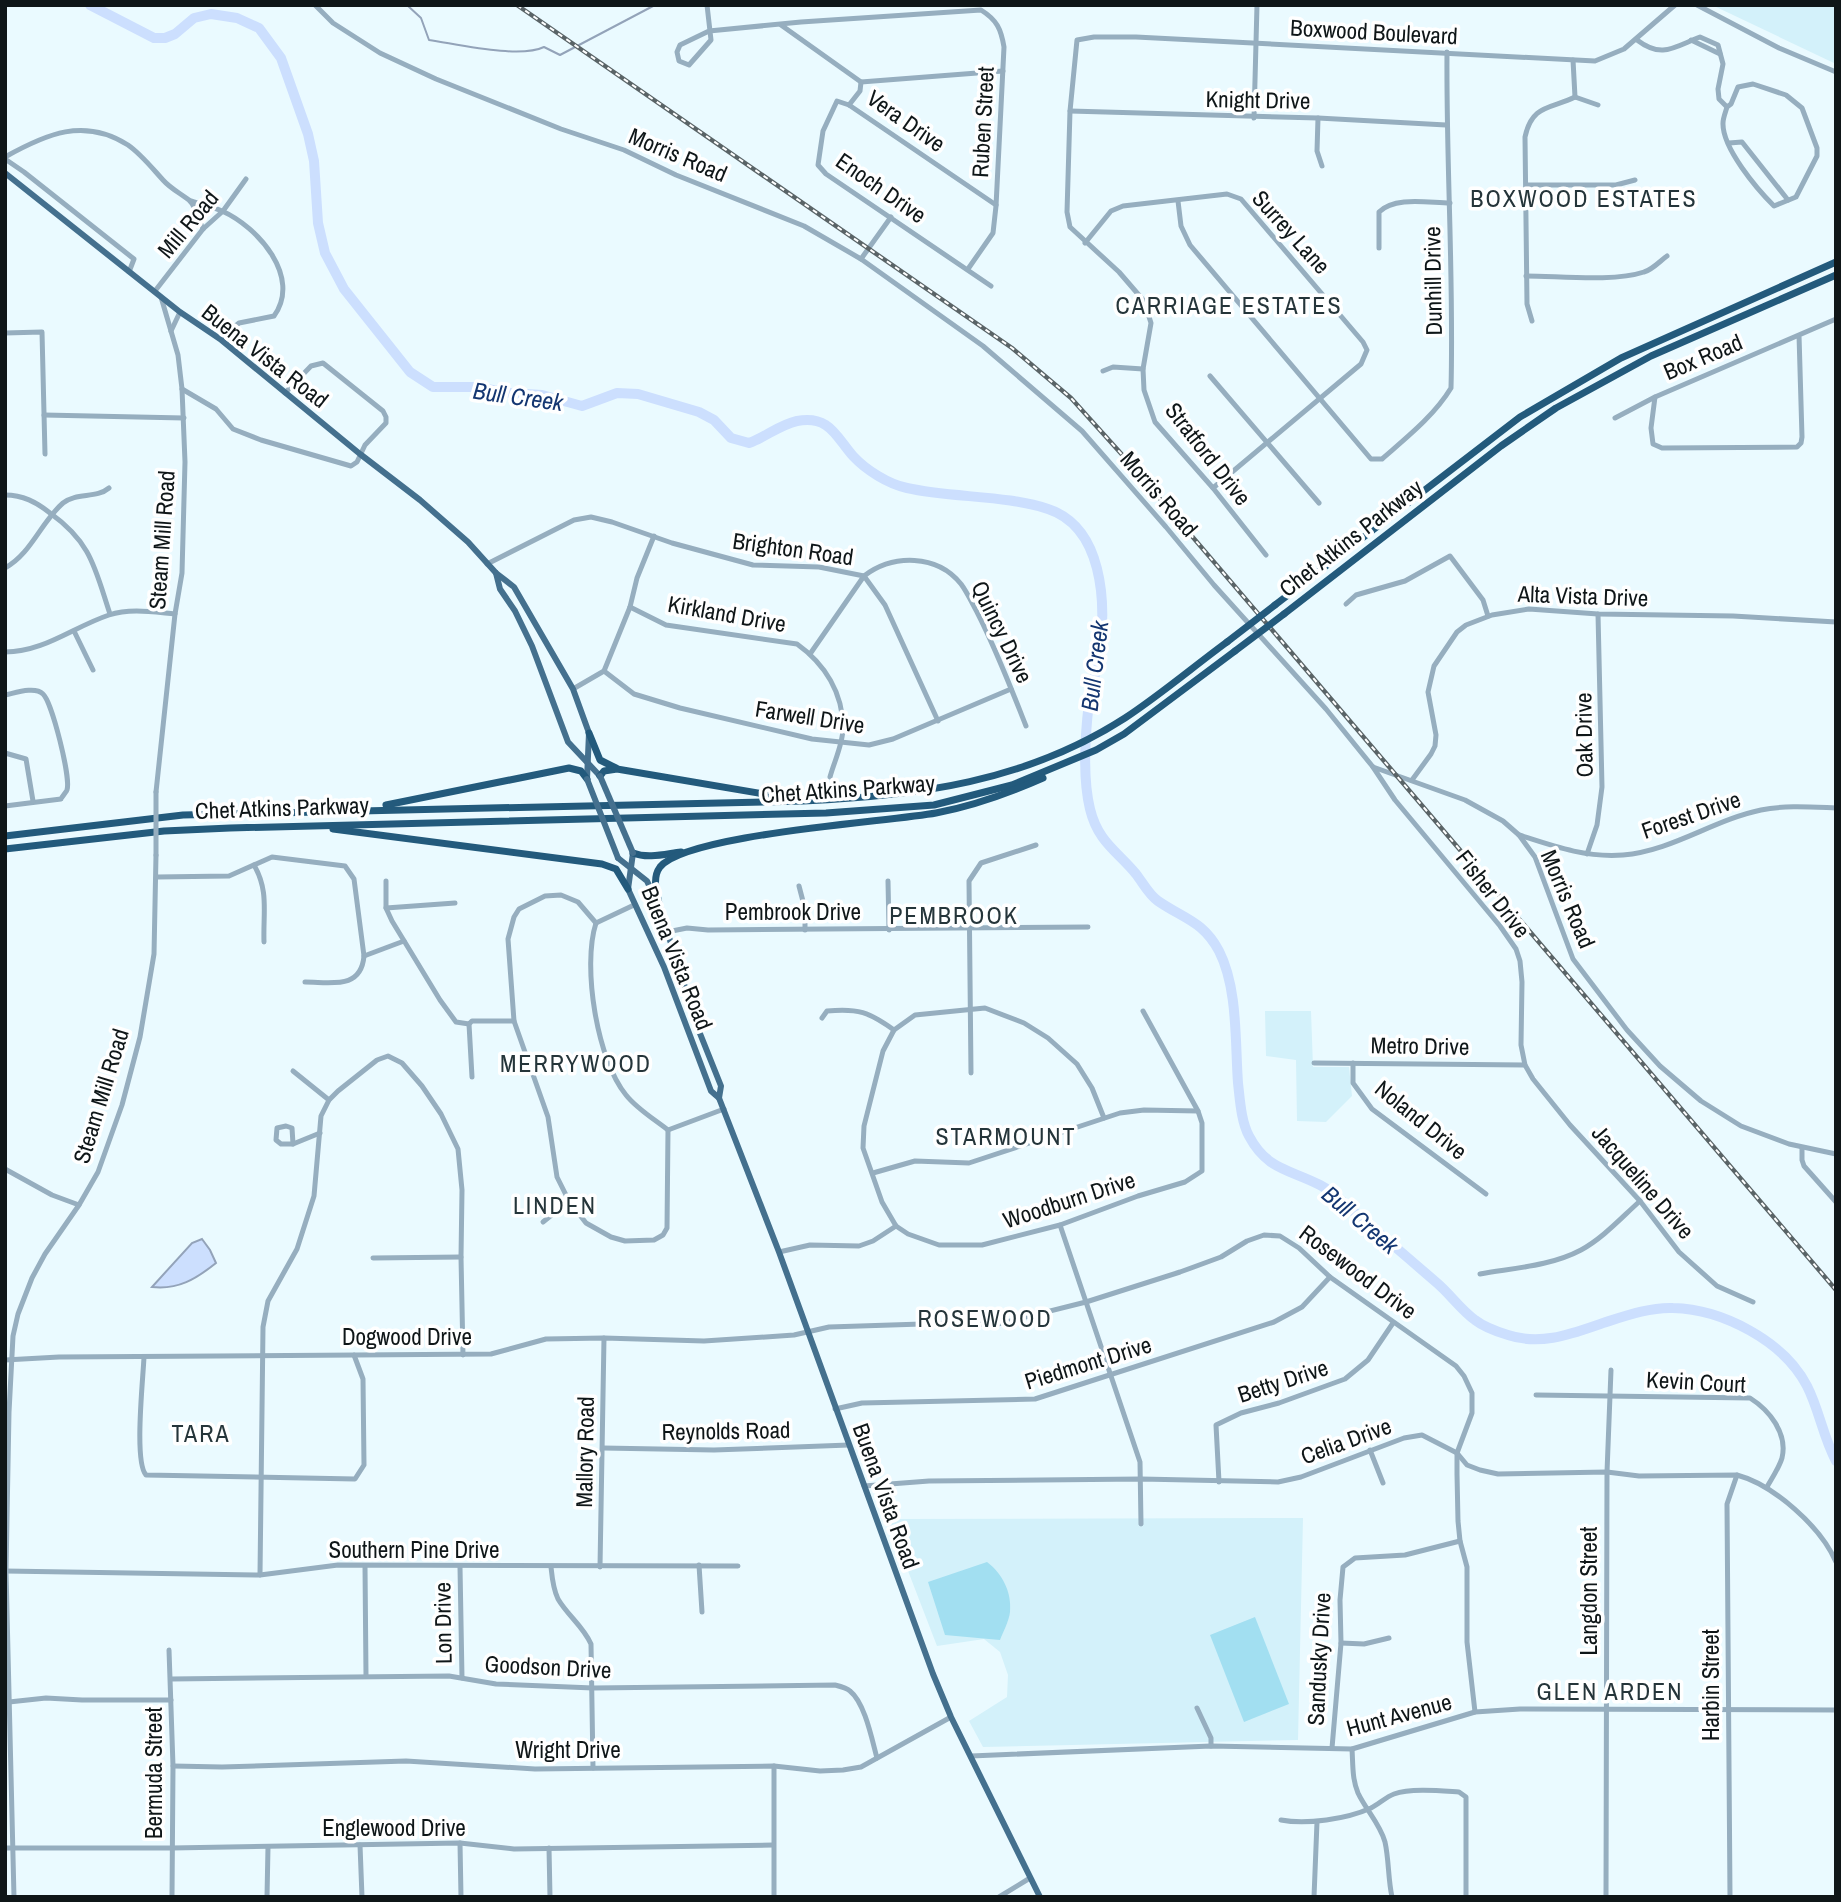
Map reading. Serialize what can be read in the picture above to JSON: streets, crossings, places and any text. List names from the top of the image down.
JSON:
{
  "streets": {
    "highway": ["Chet Atkins Parkway"],
    "main road": ["Buena Vista Road"],
    "street": [
      "Boxwood Boulevard",
      "Knight Drive",
      "Vera Drive",
      "Ruben Street",
      "Morris Road",
      "Enoch Drive",
      "Mill Road",
      "Surrey Lane",
      "Dunhill Drive",
      "Box Road",
      "Stratford Drive",
      "Steam Mill Road",
      "Brighton Road",
      "Alta Vista Drive",
      "Kirkland Drive",
      "Quincy Drive",
      "Farwell Drive",
      "Oak Drive",
      "Forest Drive",
      "Fisher Drive",
      "Pembrook Drive",
      "Metro Drive",
      "Noland Drive",
      "Jacqueline Drive",
      "Woodburn Drive",
      "Rosewood Drive",
      "Dogwood Drive",
      "Piedmont Drive",
      "Betty Drive",
      "Kevin Court",
      "Reynolds Road",
      "Celia Drive",
      "Mallory Road",
      "Southern Pine Drive",
      "Langdon Street",
      "Lon Drive",
      "Sandusky Drive",
      "Goodson Drive",
      "Harbin Street",
      "Hunt Avenue",
      "Wright Drive",
      "Bermuda Street",
      "Englewood Drive"
    ]
  },
  "crossings": [
    ["Boxwood Boulevard", "Dunhill Drive"],
    ["Boxwood Boulevard", "Stratford Drive"],
    ["Knight Drive", "Dunhill Drive"],
    ["Knight Drive", "Stratford Drive"],
    ["Vera Drive", "Ruben Street"],
    ["Vera Drive", "Enoch Drive"],
    ["Ruben Street", "Enoch Drive"],
    ["Morris Road", "Alta Vista Drive"],
    ["Morris Road", "Forest Drive"],
    ["Morris Road", "Fisher Drive"],
    ["Mill Road", "Buena Vista Road"],
    ["Surrey Lane", "Dunhill Drive"],
    ["Surrey Lane", "Stratford Drive"],
    ["Buena Vista Road", "Steam Mill Road"],
    ["Buena Vista Road", "Brighton Road"],
    ["Buena Vista Road", "Pembrook Drive"],
    ["Buena Vista Road", "Rosewood Drive"],
    ["Buena Vista Road", "Dogwood Drive"],
    ["Buena Vista Road", "Piedmont Drive"],
    ["Buena Vista Road", "Reynolds Road"],
    ["Buena Vista Road", "Celia Drive"],
    ["Buena Vista Road", "Hunt Avenue"],
    ["Buena Vista Road", "Wright Drive"],
    ["Steam Mill Road", "Dogwood Drive"],
    ["Steam Mill Road", "Southern Pine Drive"],
    ["Steam Mill Road", "Englewood Drive"],
    ["Brighton Road", "Quincy Drive"],
    ["Brighton Road", "Farwell Drive"],
    ["Alta Vista Drive", "Oak Drive"],
    ["Kirkland Drive", "Farwell Drive"],
    ["Quincy Drive", "Farwell Drive"],
    ["Oak Drive", "Forest Drive"],
    ["Fisher Drive", "Metro Drive"],
    ["Fisher Drive", "Jacqueline Drive"],
    ["Metro Drive", "Noland Drive"],
    ["Metro Drive", "Jacqueline Drive"],
    ["Rosewood Drive", "Dogwood Drive"],
    ["Rosewood Drive", "Piedmont Drive"],
    ["Rosewood Drive", "Betty Drive"],
    ["Rosewood Drive", "Celia Drive"],
    ["Rosewood Drive", "Sandusky Drive"],
    ["Rosewood Drive", "Hunt Avenue"],
    ["Dogwood Drive", "Mallory Road"],
    ["Betty Drive", "Celia Drive"],
    ["Kevin Court", "Celia Drive"],
    ["Kevin Court", "Langdon Street"],
    ["Reynolds Road", "Mallory Road"],
    ["Celia Drive", "Langdon Street"],
    ["Celia Drive", "Harbin Street"],
    ["Mallory Road", "Southern Pine Drive"],
    ["Southern Pine Drive", "Lon Drive"],
    ["Langdon Street", "Hunt Avenue"],
    ["Lon Drive", "Goodson Drive"],
    ["Sandusky Drive", "Hunt Avenue"],
    ["Goodson Drive", "Wright Drive"],
    ["Goodson Drive", "Bermuda Street"],
    ["Harbin Street", "Hunt Avenue"],
    ["Wright Drive", "Bermuda Street"],
    ["Bermuda Street", "Englewood Drive"]
  ],
  "districts": [
    "BOXWOOD ESTATES",
    "CARRIAGE ESTATES",
    "PEMBROOK",
    "MERRYWOOD",
    "STARMOUNT",
    "LINDEN",
    "ROSEWOOD",
    "TARA",
    "GLEN ARDEN"
  ],
  "water": ["Bull Creek"]
}
